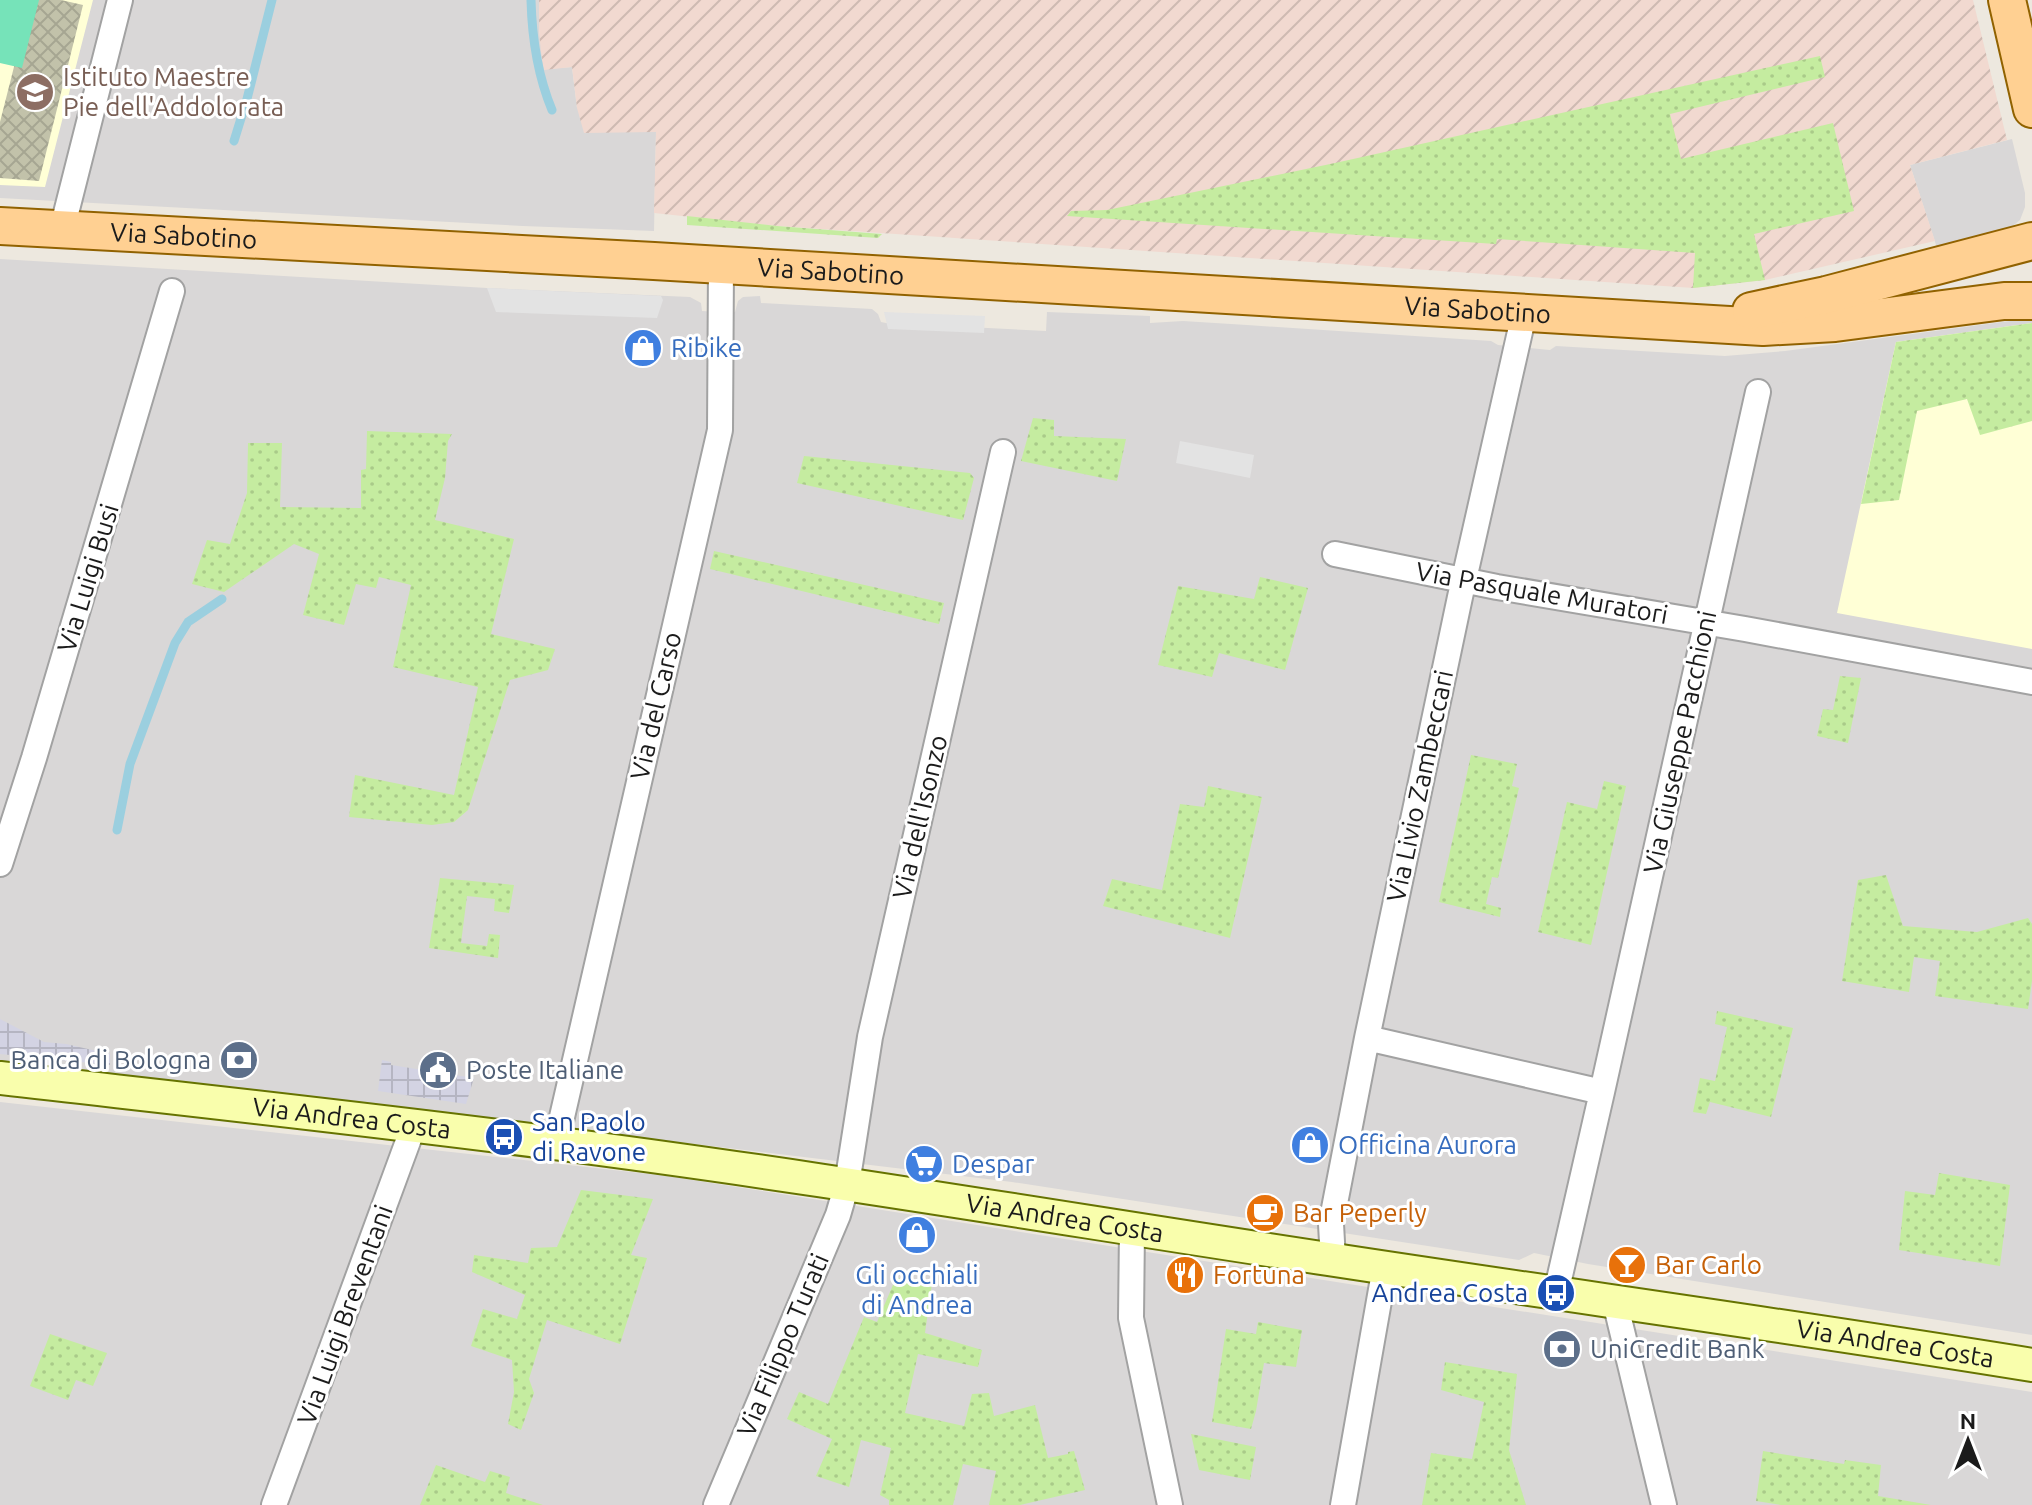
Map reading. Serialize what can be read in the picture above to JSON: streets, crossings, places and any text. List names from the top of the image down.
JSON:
{
  "streets": {
    "main road": ["Via Sabotino", "Via Andrea Costa"],
    "street": [
      "Via Luigi Busi",
      "Via Pasquale Muratori",
      "Via del Carso",
      "Via Giuseppe Pacchioni",
      "Via Livio Zambeccari",
      "Via dell'Isonzo",
      "Via Luigi Breventani",
      "Via Filippo Turati"
    ]
  },
  "crossings": [
    ["Via Sabotino", "Via del Carso"],
    ["Via Sabotino", "Via Livio Zambeccari"],
    ["Via Pasquale Muratori", "Via Giuseppe Pacchioni"],
    ["Via Pasquale Muratori", "Via Livio Zambeccari"],
    ["Via del Carso", "Via Andrea Costa"],
    ["Via Giuseppe Pacchioni", "Via Andrea Costa"],
    ["Via Livio Zambeccari", "Via Andrea Costa"],
    ["Via dell'Isonzo", "Via Andrea Costa"],
    ["Via dell'Isonzo", "Via Filippo Turati"],
    ["Via Andrea Costa", "Via Luigi Breventani"],
    ["Via Andrea Costa", "Via Filippo Turati"]
  ],
  "places": {
    "school or university": ["Istituto Maestre Pie dell'Addolorata"],
    "shop": ["Ribike", "Officina Aurora", "Gli occhiali di Andrea"],
    "bank": ["Banca di Bologna", "UniCredit Bank"],
    "public building": ["Poste Italiane"],
    "bus stop": ["San Paolo di Ravone", "Andrea Costa"],
    "supermarket": ["Despar"],
    "cafe": ["Bar Peperly"],
    "bar": ["Bar Carlo"],
    "restaurant": ["Fortuna"]
  },
  "north": "top"
}
